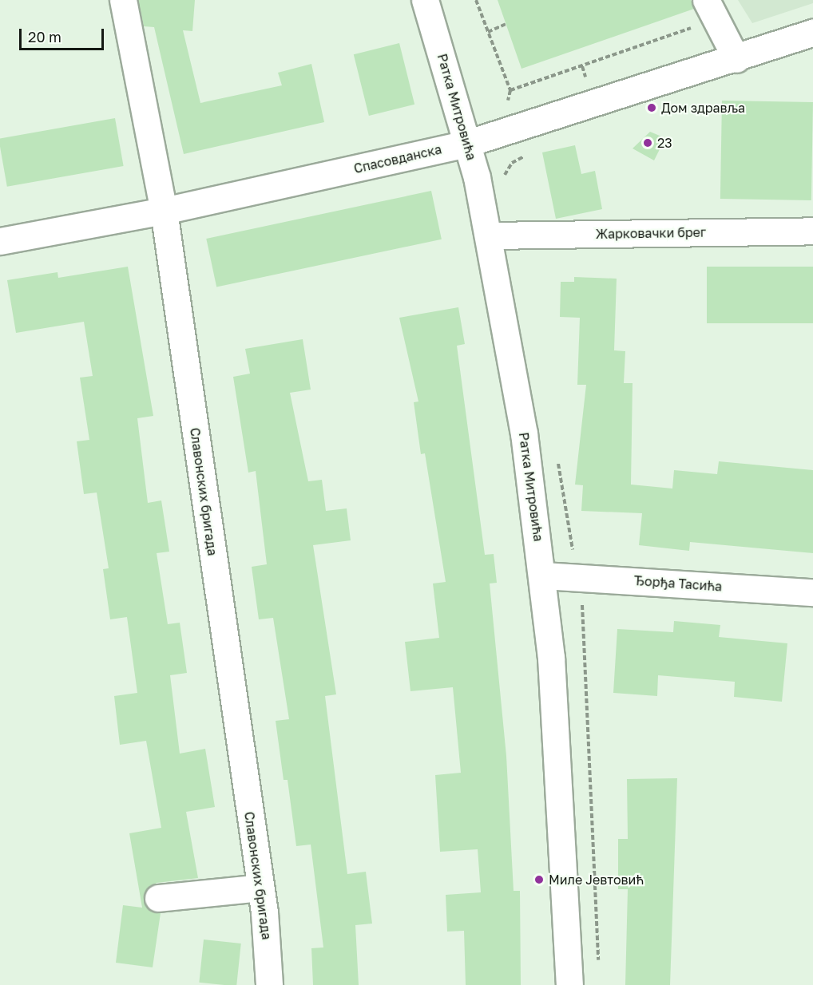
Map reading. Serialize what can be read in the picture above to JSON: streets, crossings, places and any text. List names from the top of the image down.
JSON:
{
  "streets": {
    "street": [
      "Ратка Митровића",
      "Спасовданска",
      "Жарковачки брег",
      "Славонских бригада",
      "Ђорђа Тасића"
    ]
  },
  "crossings": [
    ["Ратка Митровића", "Спасовданска"],
    ["Ратка Митровића", "Жарковачки брег"],
    ["Ратка Митровића", "Ђорђа Тасића"],
    ["Спасовданска", "Славонских бригада"]
  ],
  "places": ["Дом здравља", "23", "Миле Јевтовић"],
  "scale_bar": "20 m"
}
